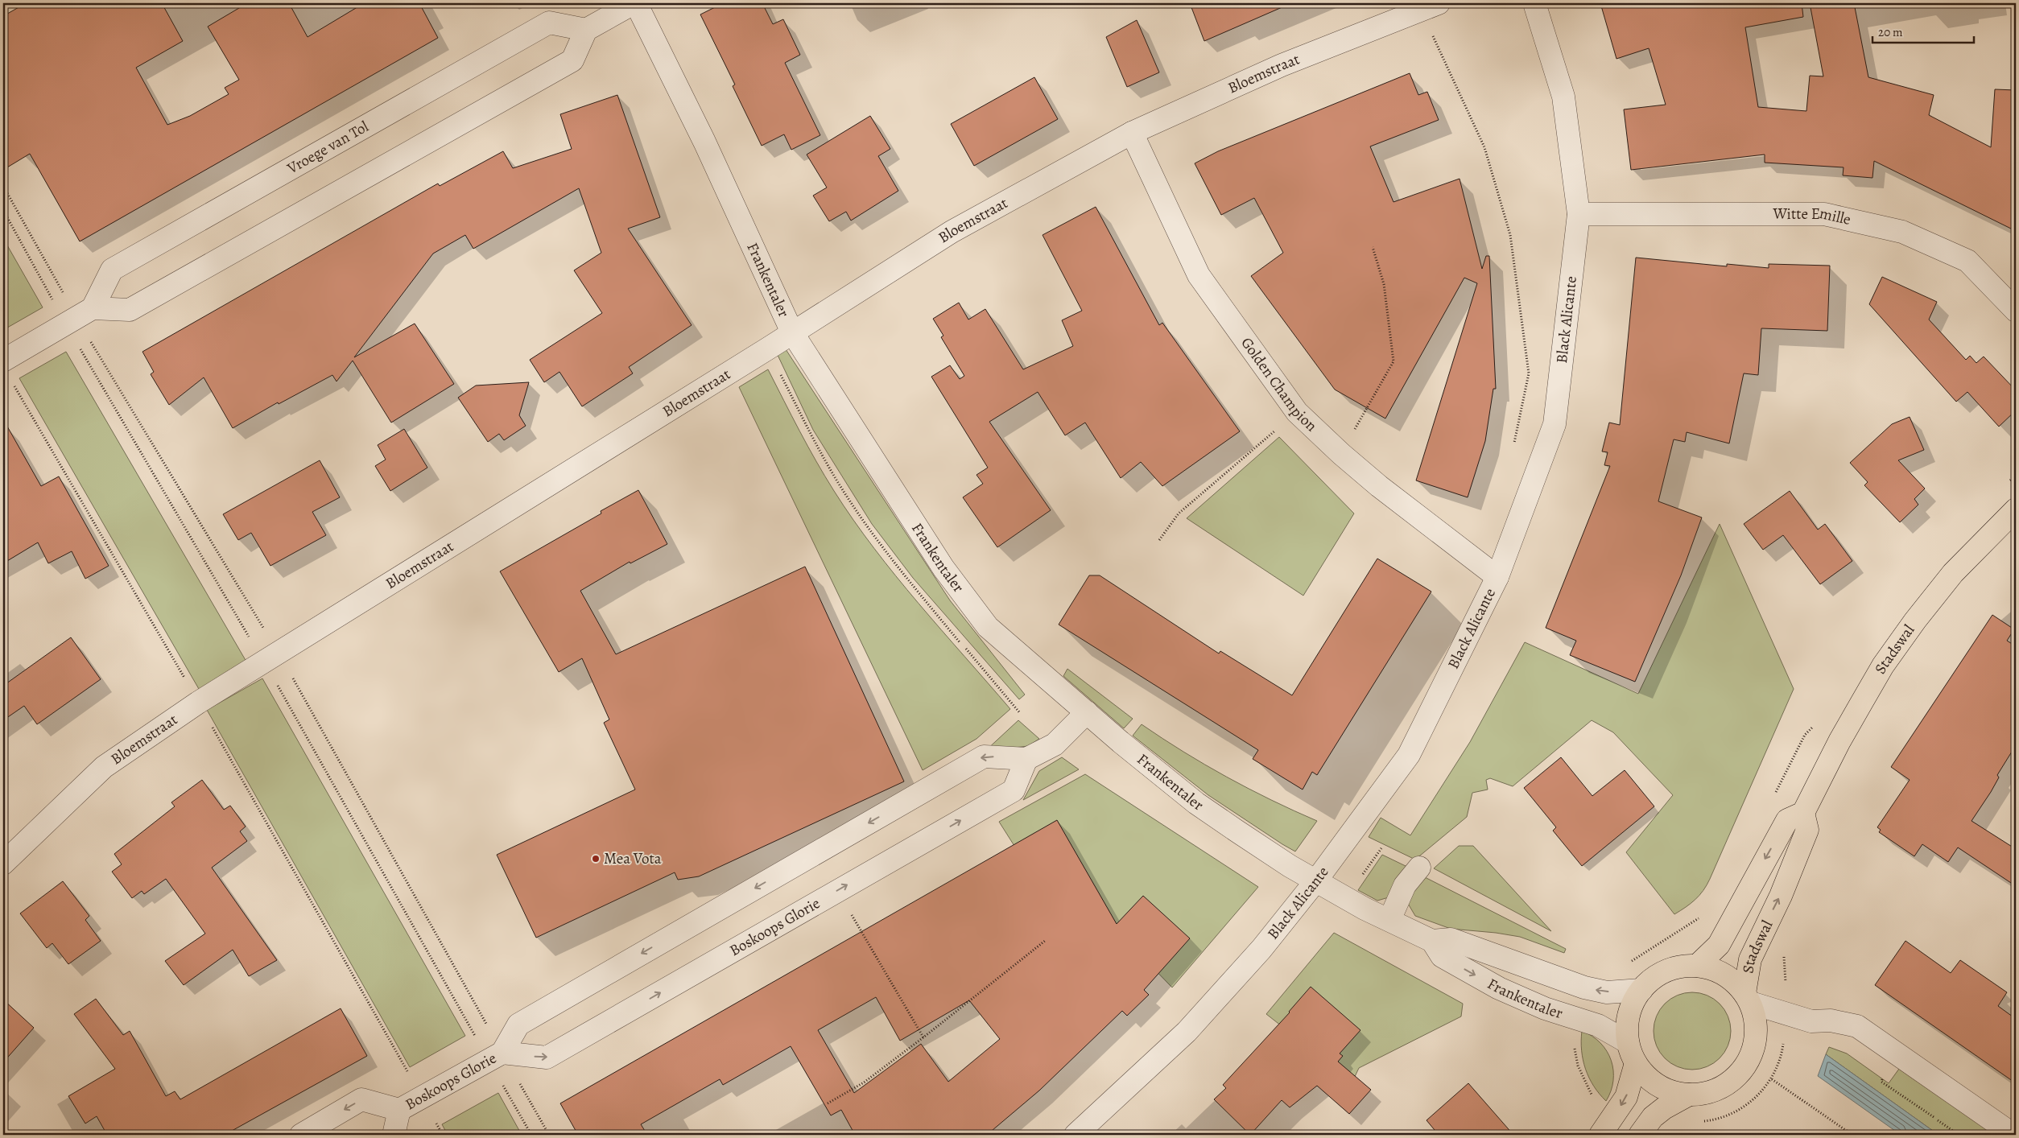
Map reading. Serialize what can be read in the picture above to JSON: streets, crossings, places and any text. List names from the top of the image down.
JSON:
{
  "streets": {
    "main road": ["Stadswal"],
    "street": [
      "Bloemstraat",
      "Vroege van Tol",
      "Witte Emille",
      "Frankentaler",
      "Black Alicante",
      "Golden Champion",
      "Boskoops Glorie"
    ]
  },
  "crossings": [
    ["Bloemstraat", "Frankentaler"],
    ["Bloemstraat", "Golden Champion"],
    ["Witte Emille", "Black Alicante"],
    ["Frankentaler", "Black Alicante"],
    ["Frankentaler", "Stadswal"],
    ["Frankentaler", "Boskoops Glorie"],
    ["Black Alicante", "Golden Champion"]
  ],
  "places": ["Mea Vota"],
  "scale_bar": "20 m"
}
